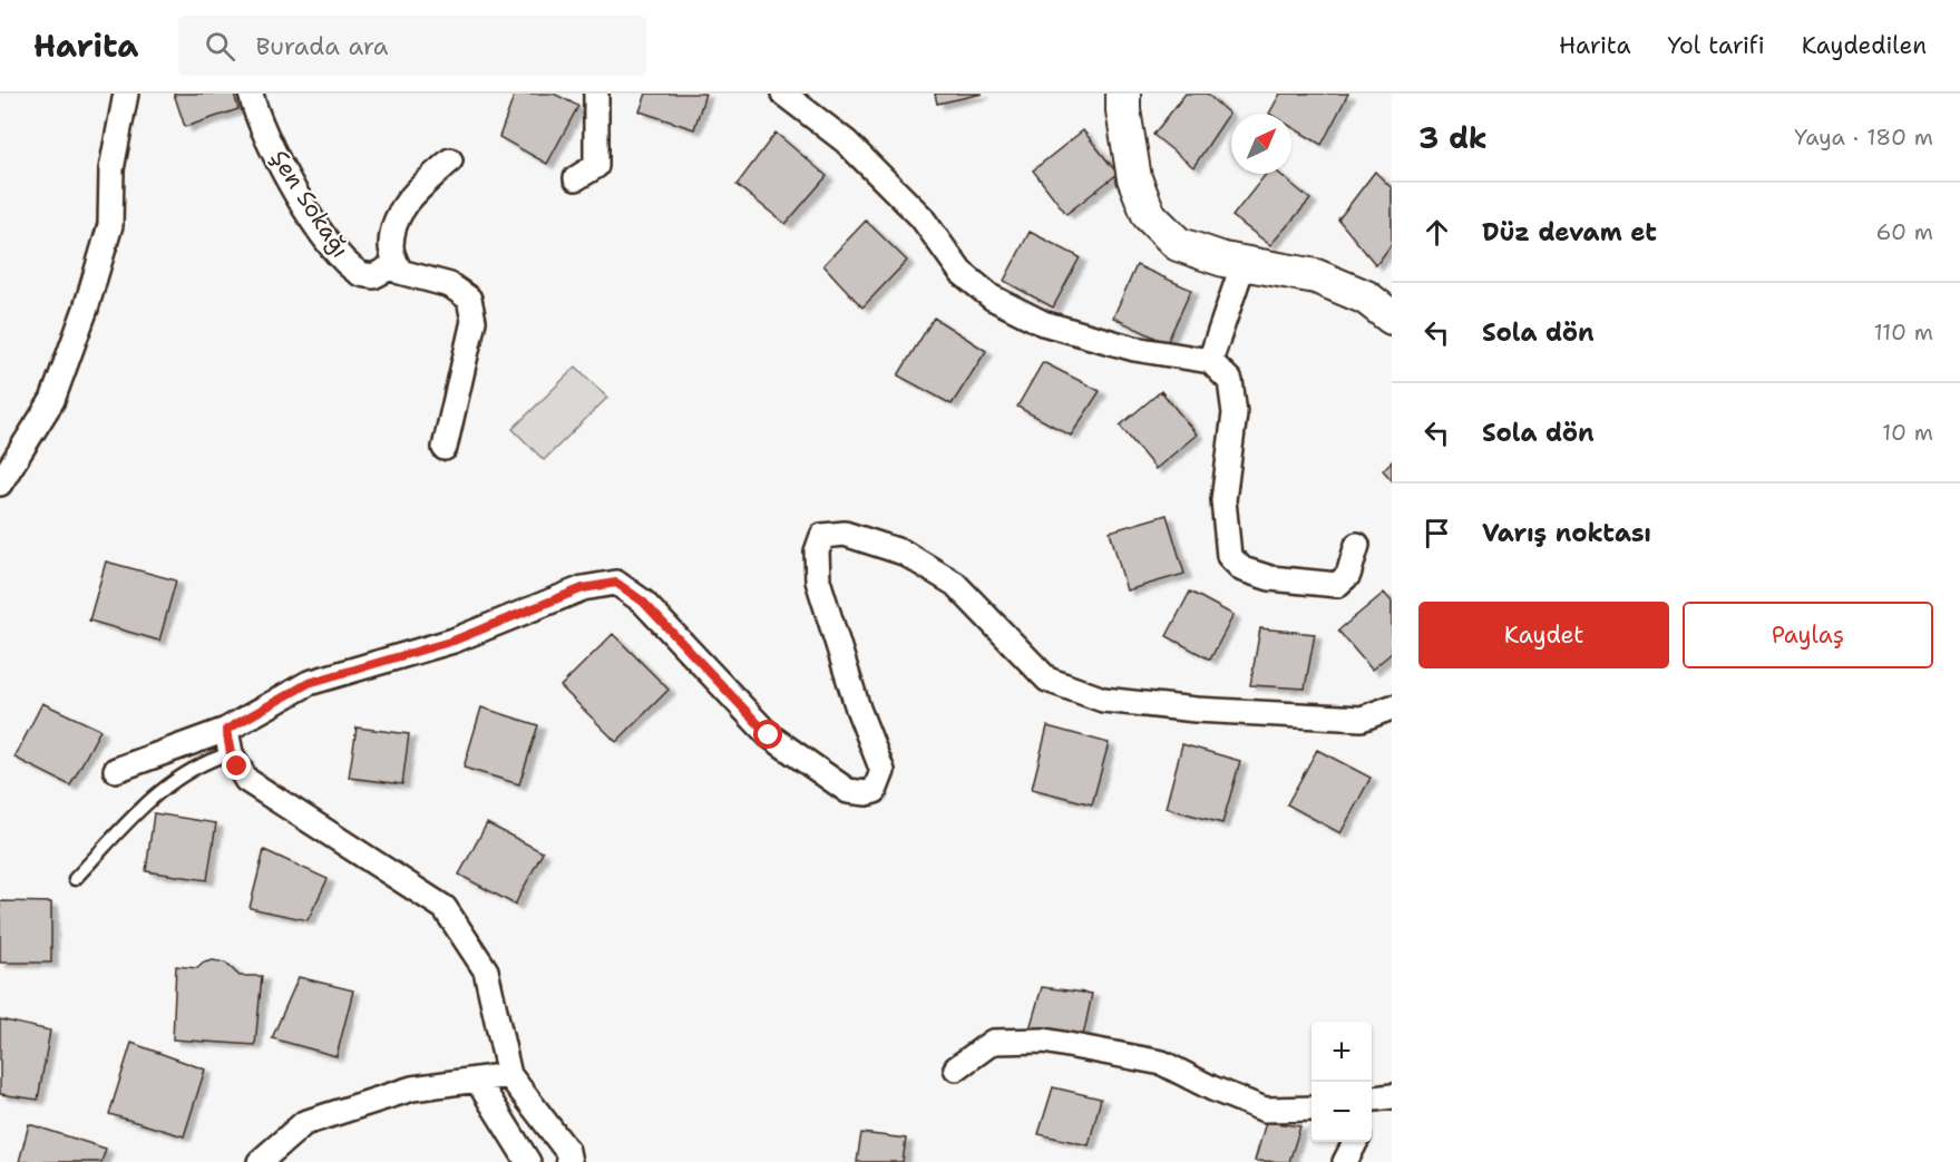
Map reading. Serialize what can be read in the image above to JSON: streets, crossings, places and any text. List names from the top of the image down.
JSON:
{
  "streets": {
    "street": ["Şen Sokağı"]
  },
  "north": "top right",
  "page": {
    "header": "Harita",
    "search": "Burada ara",
    "nav": ["Harita", "Yol tarifi", "Kaydedilen"],
    "heading": ["3 dk", "Yaya · 180 m"],
    "list": [
      ["Düz devam et", "60 m"],
      ["Sola dön", "110 m"],
      ["Sola dön", "10 m"],
      "Varış noktası"
    ],
    "buttons": ["Kaydet", "Paylaş"],
    "map_buttons": ["+", "−"]
  }
}
